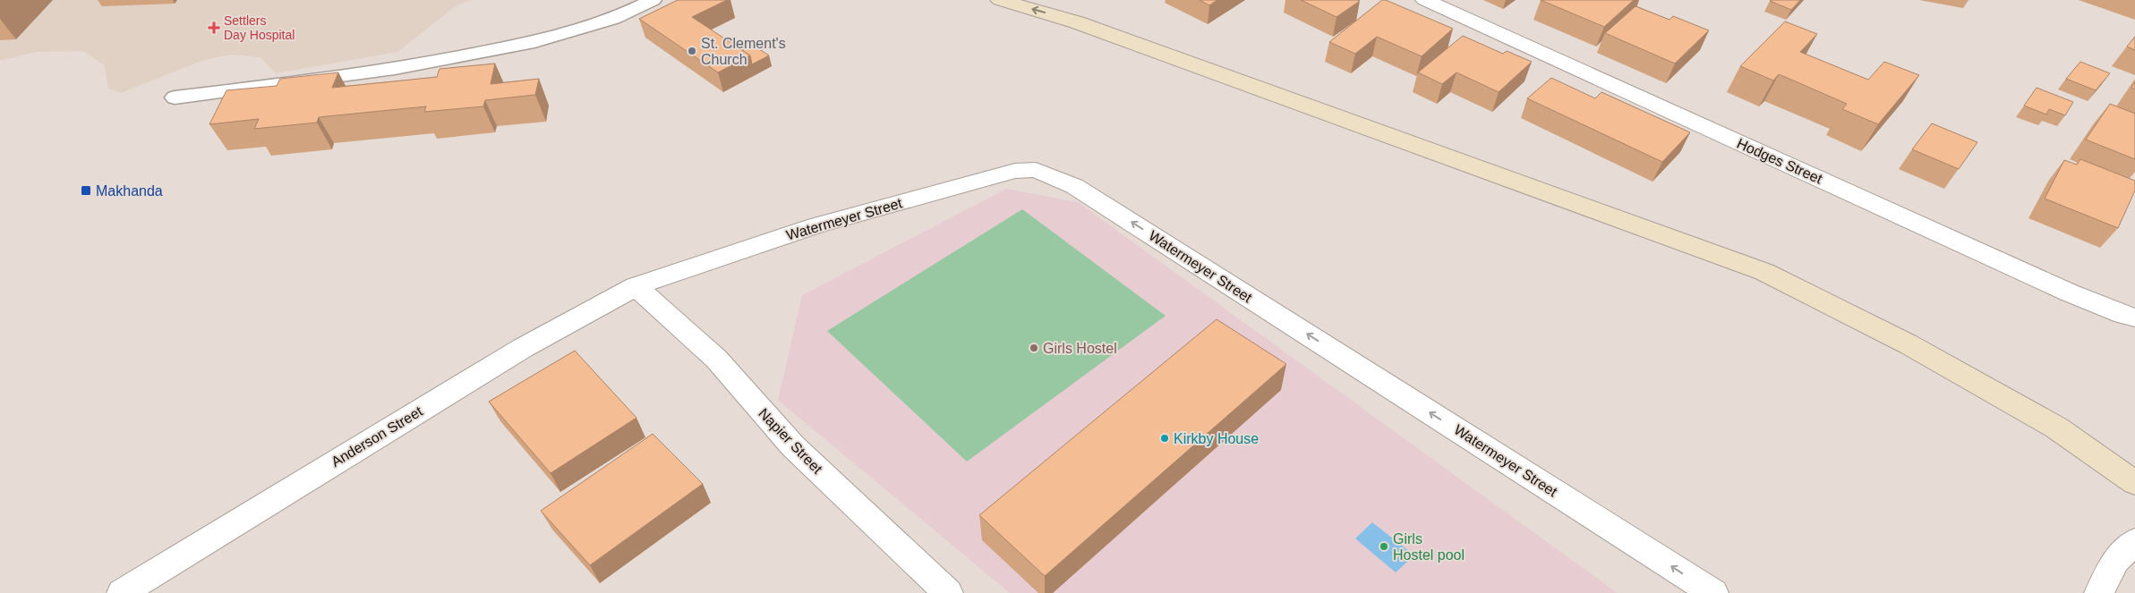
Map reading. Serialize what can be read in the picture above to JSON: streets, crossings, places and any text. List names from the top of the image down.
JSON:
{
  "streets": {
    "street": [
      "Hodges Street",
      "Watermeyer Street",
      "Anderson Street",
      "Napier Street"
    ]
  },
  "crossings": [
    ["Watermeyer Street", "Anderson Street"],
    ["Watermeyer Street", "Napier Street"],
    ["Anderson Street", "Napier Street"]
  ],
  "places": {
    "health": ["Settlers Day Hospital"],
    "other": [
      "St. Clement's Church",
      "Girls Hostel",
      "Kirkby House",
      "Girls Hostel pool"
    ],
    "transit": ["Makhanda"]
  }
}
